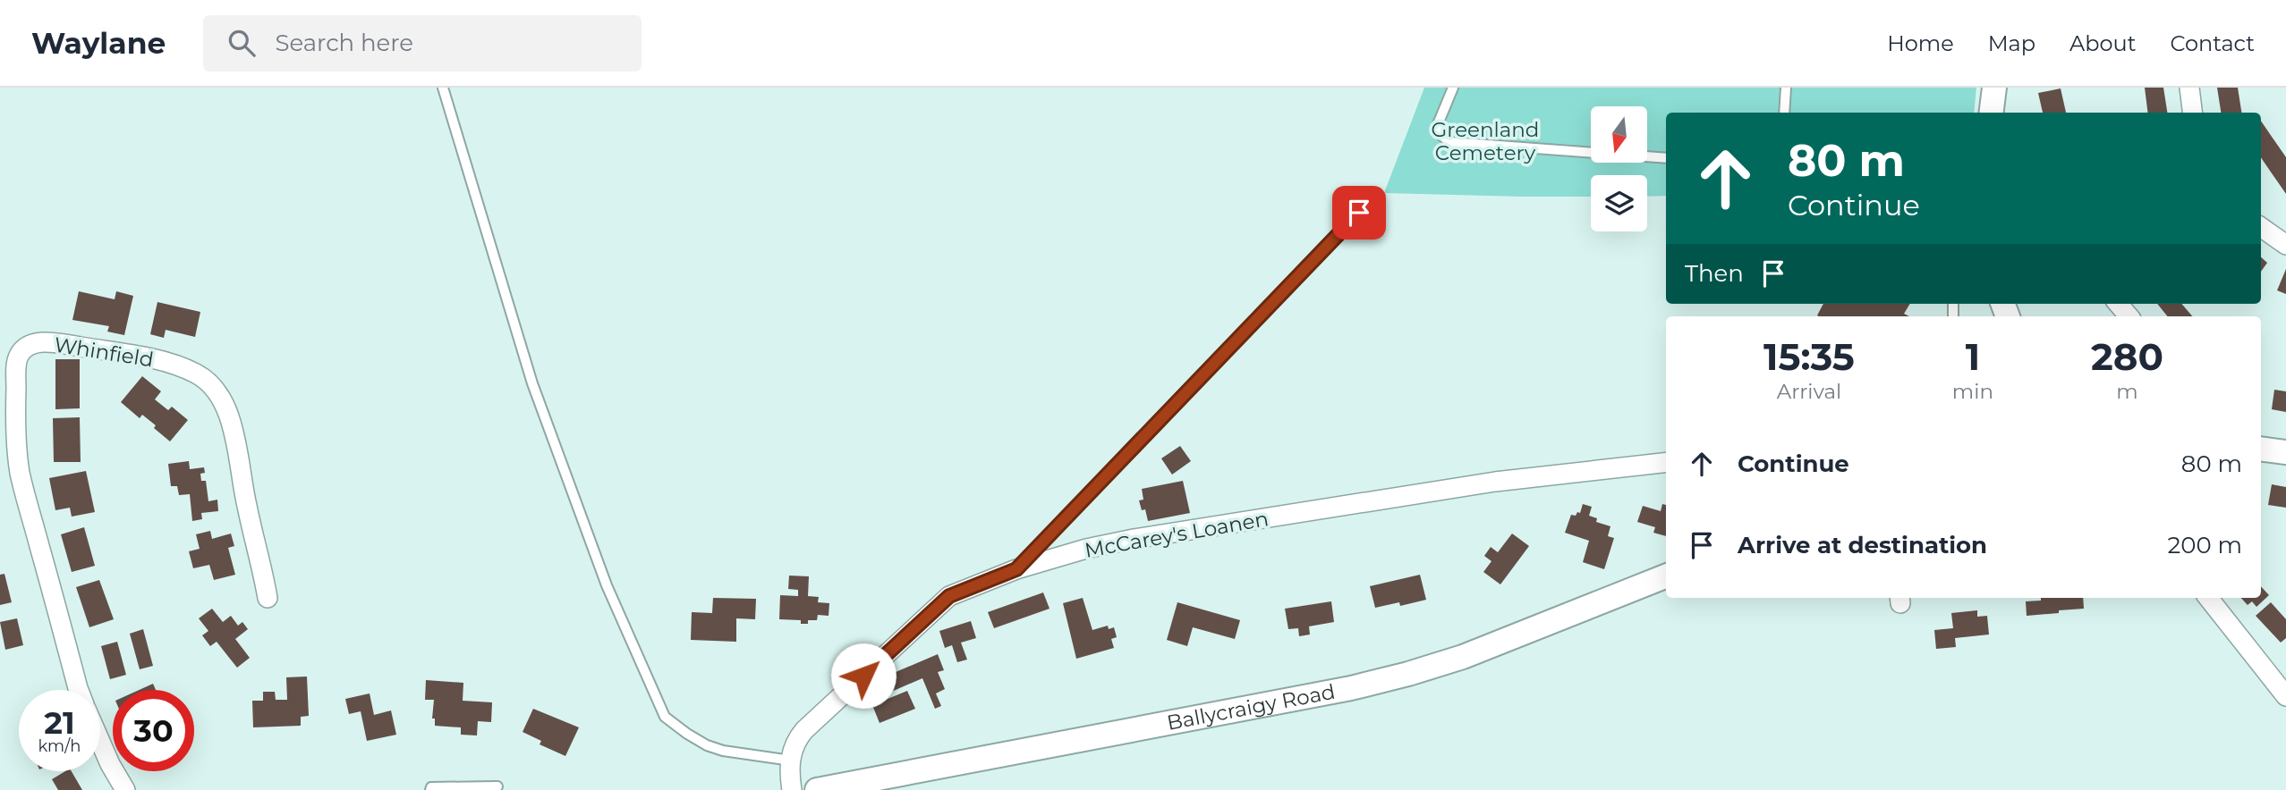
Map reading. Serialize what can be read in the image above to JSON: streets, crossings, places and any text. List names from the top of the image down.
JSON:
{
  "streets": {
    "street": ["Whinfield", "McCarey's Loanen", "Ballycraigy Road"]
  },
  "parks": ["Greenland Cemetery"],
  "north": "bottom",
  "page": {
    "header": "Waylane",
    "search": "Search here",
    "nav": [
      "Home",
      "Map",
      "About",
      "Contact"
    ],
    "turn": ["80 m", "Continue"],
    "then": "Then",
    "eta": [
      "15:35",
      "Arrival",
      "1",
      "min",
      "280",
      "m"
    ],
    "list": [
      {
        "name": "Continue",
        "value": "80 m"
      },
      {
        "name": "Arrive at destination",
        "value": "200 m"
      }
    ],
    "speed": "21 km/h",
    "limit": "30"
  }
}
